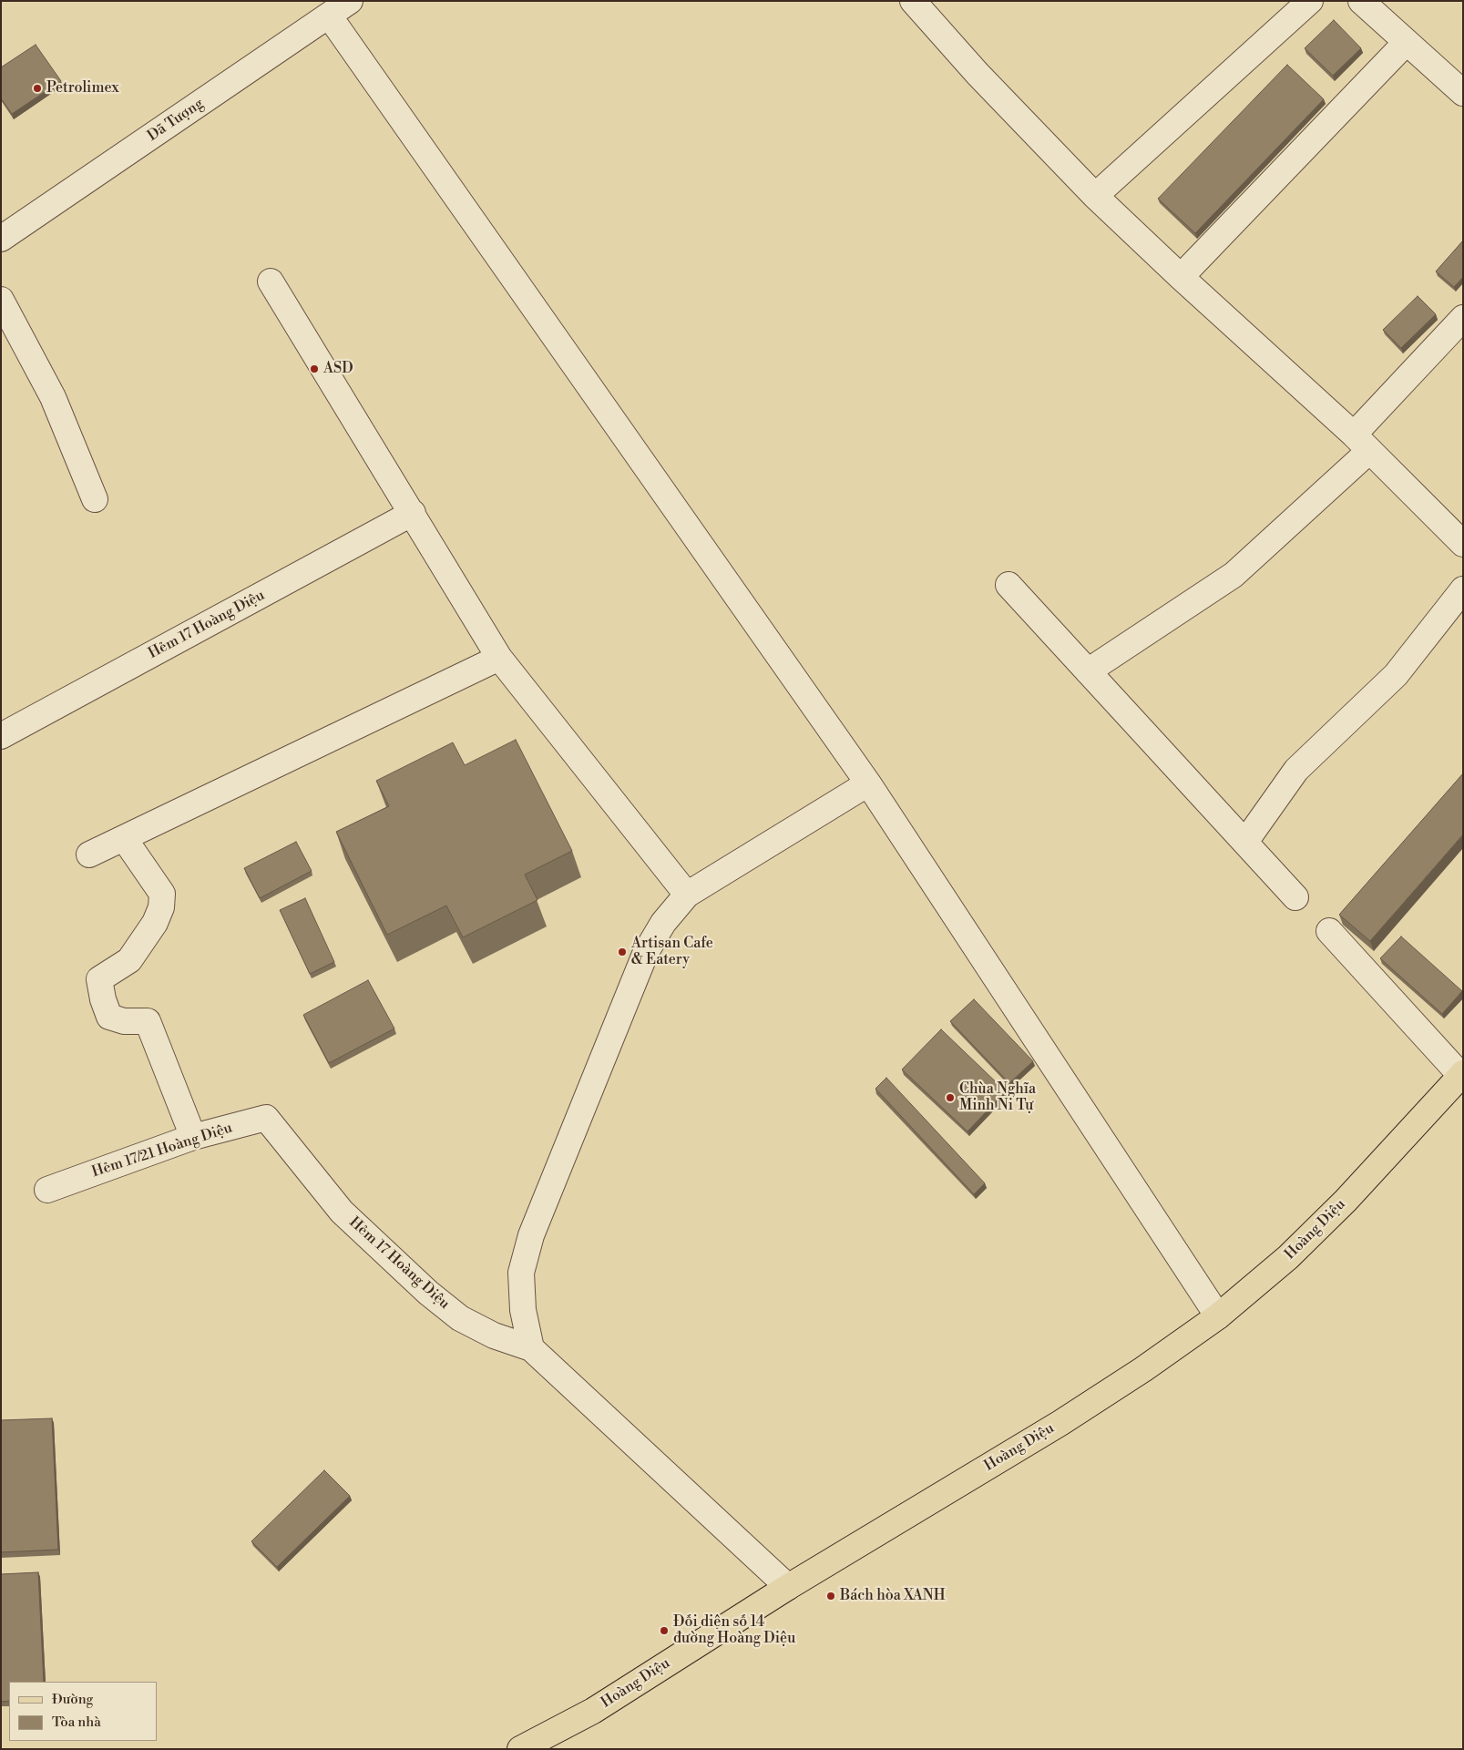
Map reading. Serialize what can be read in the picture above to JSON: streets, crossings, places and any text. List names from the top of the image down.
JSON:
{
  "streets": {
    "main road": ["Hoàng Diệu"],
    "street": ["Dã Tượng", "Hẻm 17 Hoàng Diệu", "Hẻm 17/21 Hoàng Diệu"]
  },
  "crossings": [
    ["Hẻm 17 Hoàng Diệu", "Hẻm 17/21 Hoàng Diệu"]
  ],
  "places": [
    "Petrolimex",
    "ASD",
    "Artisan Cafe & Eatery",
    "Chùa Nghĩa Minh Ni Tự",
    "Bách hòa XANH",
    "Đối diện số 14 đường Hoàng Diệu"
  ],
  "legend": ["Đường", "Tòa nhà"]
}
